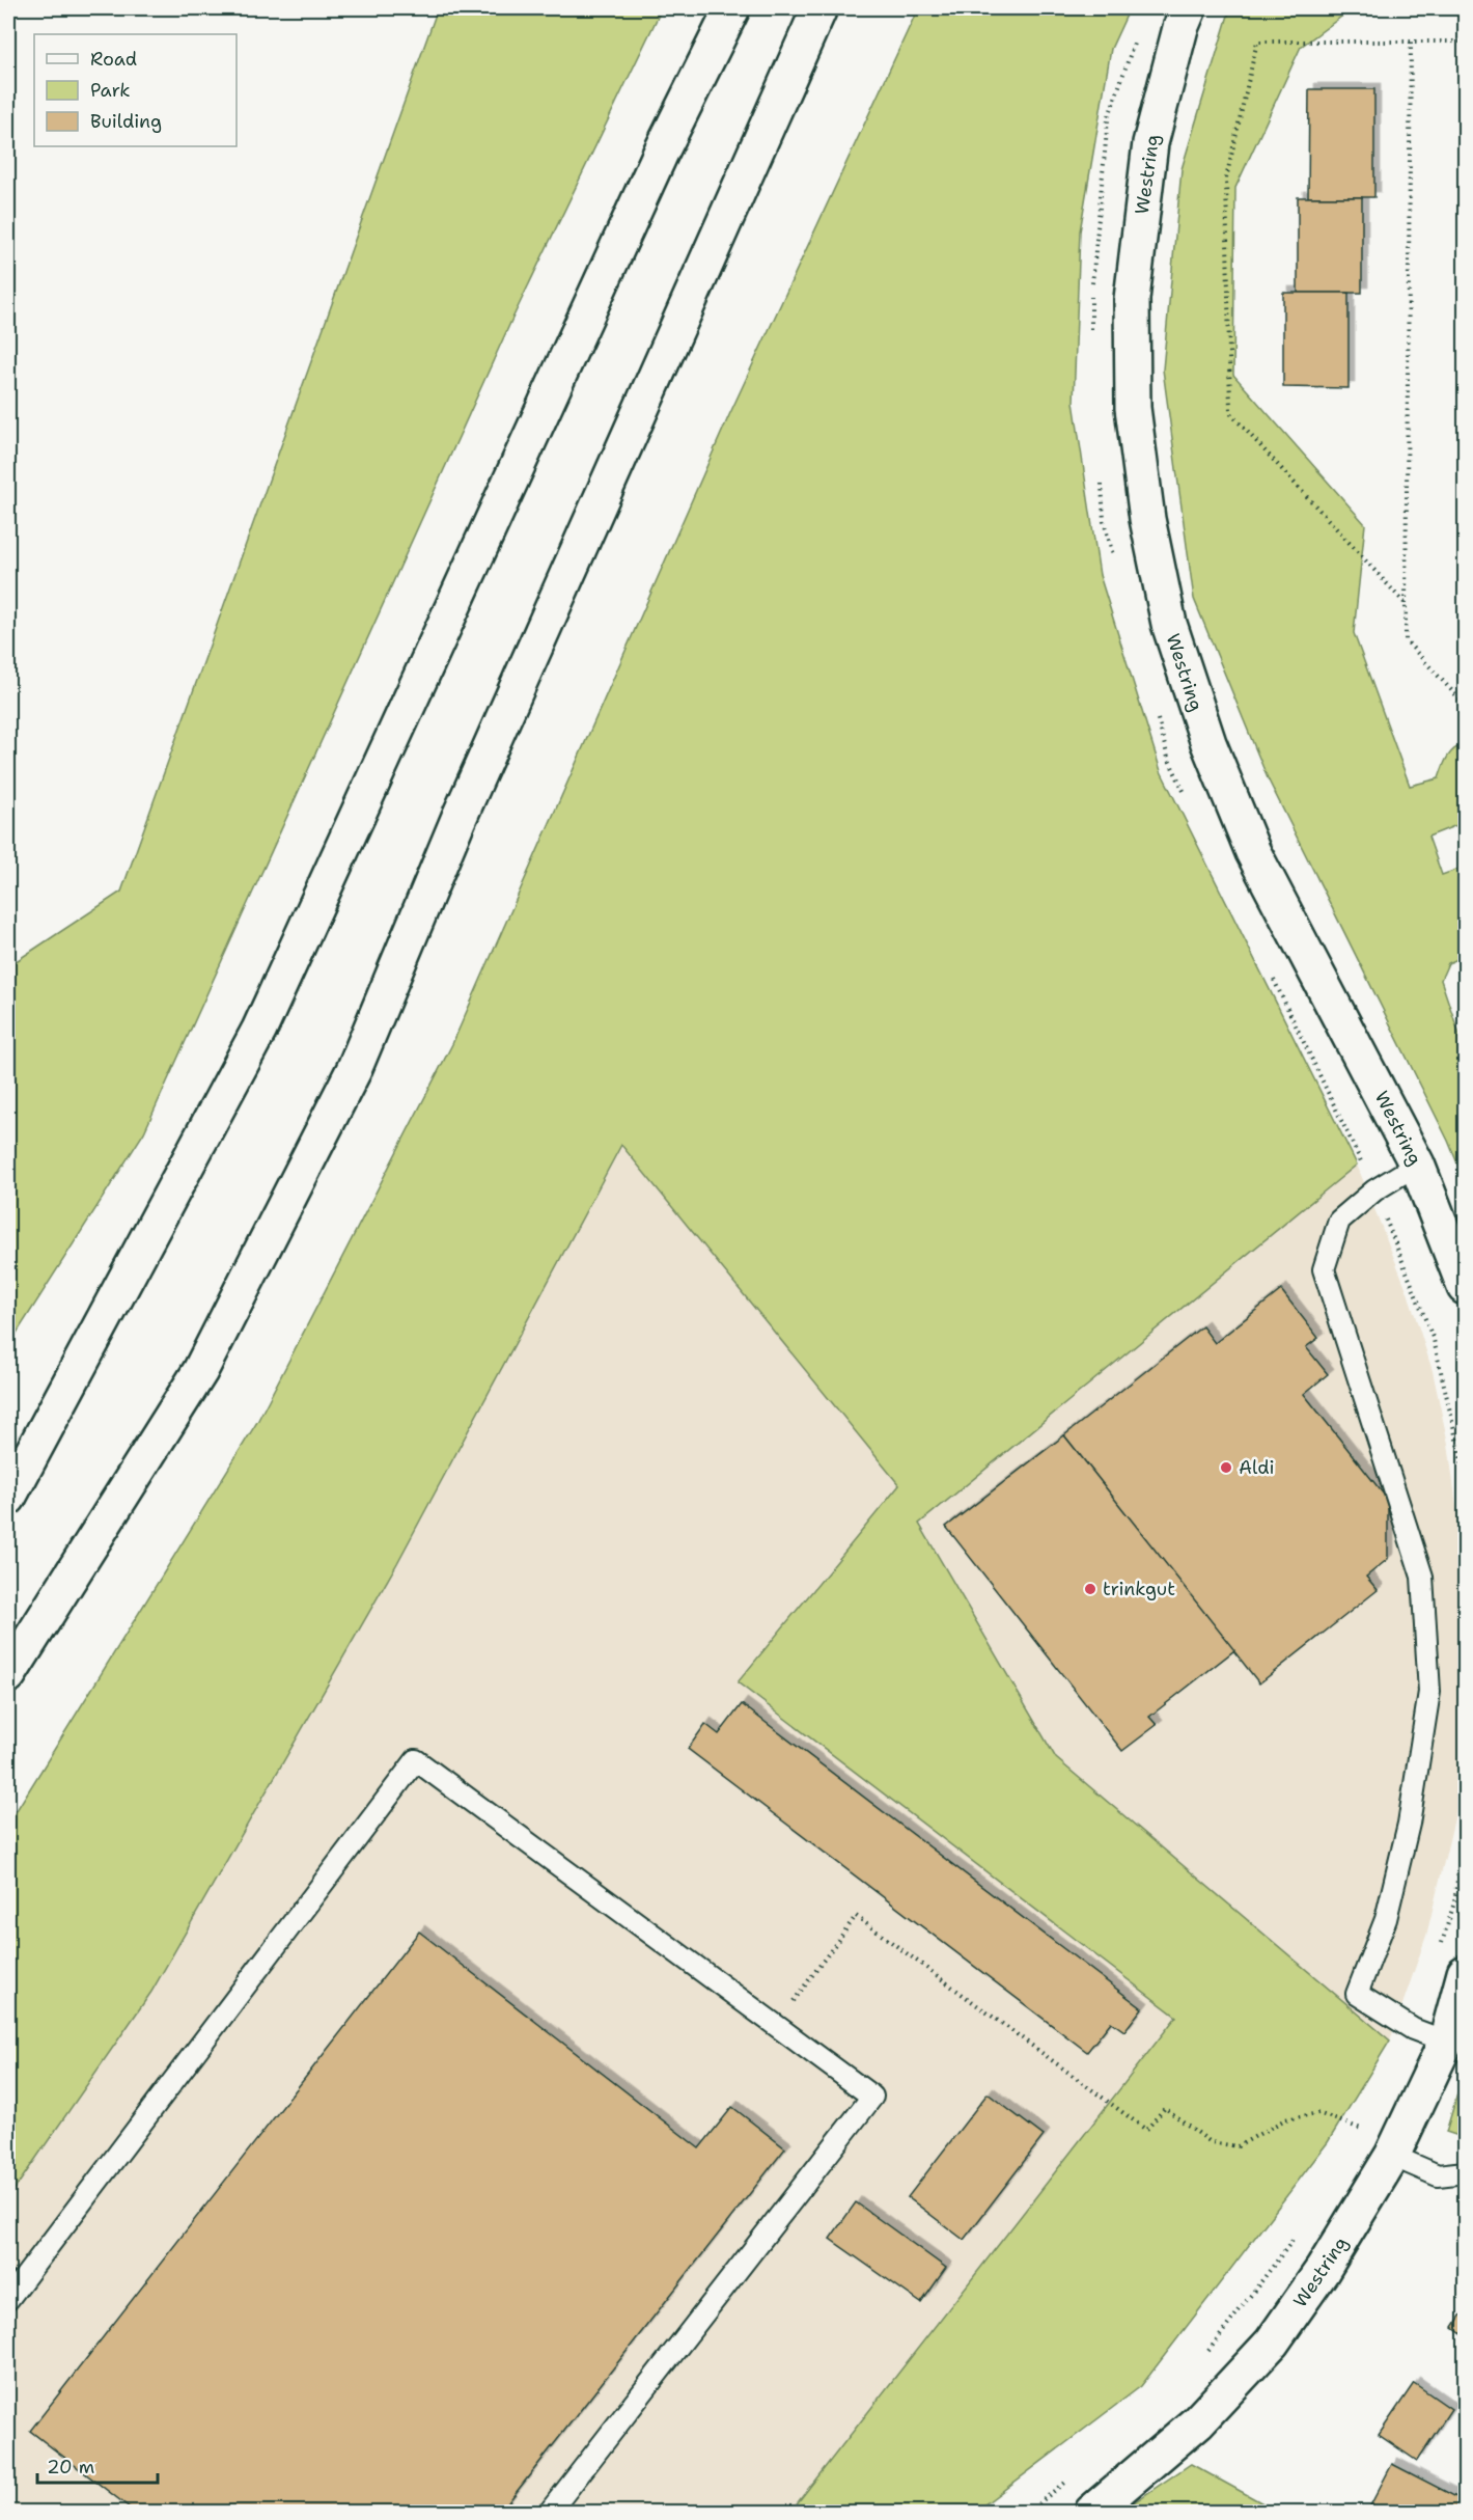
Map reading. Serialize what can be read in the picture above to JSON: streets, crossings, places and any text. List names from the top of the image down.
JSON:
{
  "streets": {
    "main road": ["Westring"]
  },
  "places": ["Aldi", "trinkgut"],
  "legend": ["Road", "Park", "Building"],
  "scale_bar": "20 m"
}
